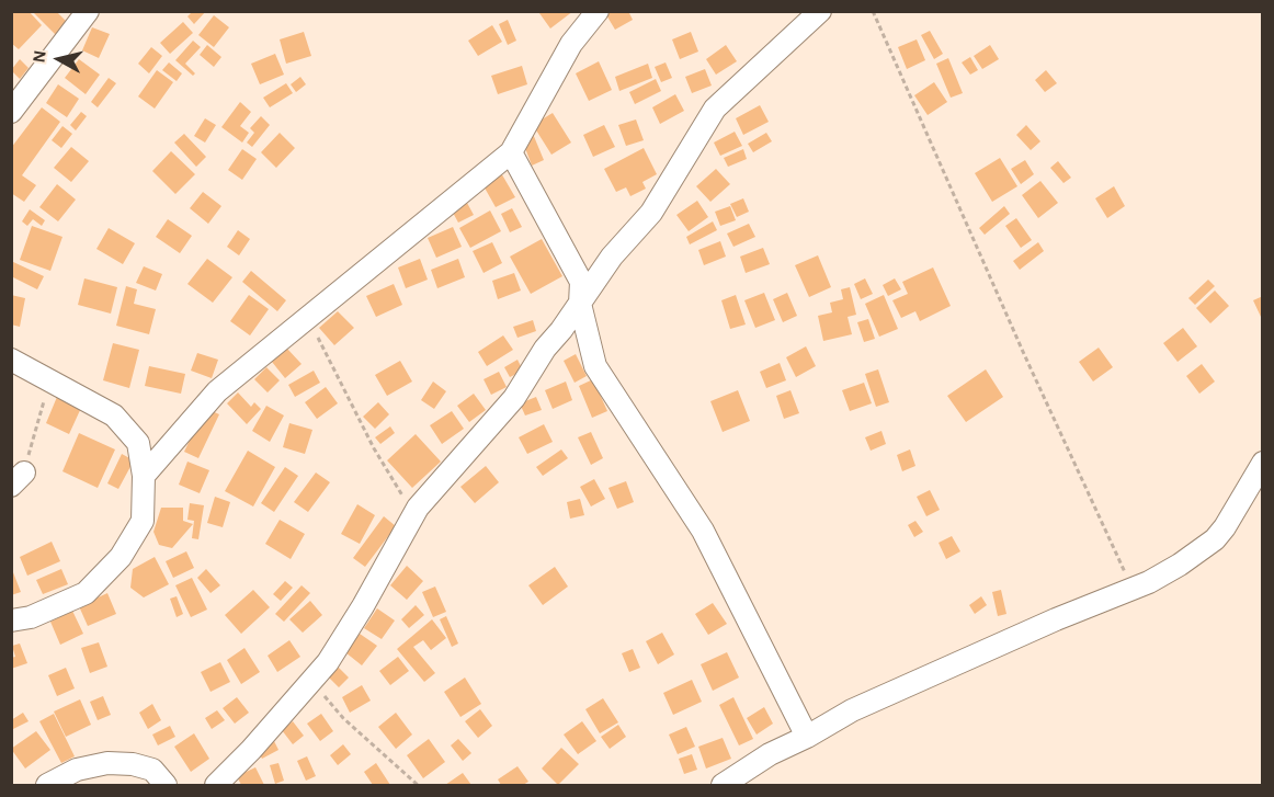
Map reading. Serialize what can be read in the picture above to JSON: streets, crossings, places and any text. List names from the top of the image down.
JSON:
{
  "north": "left"
}
